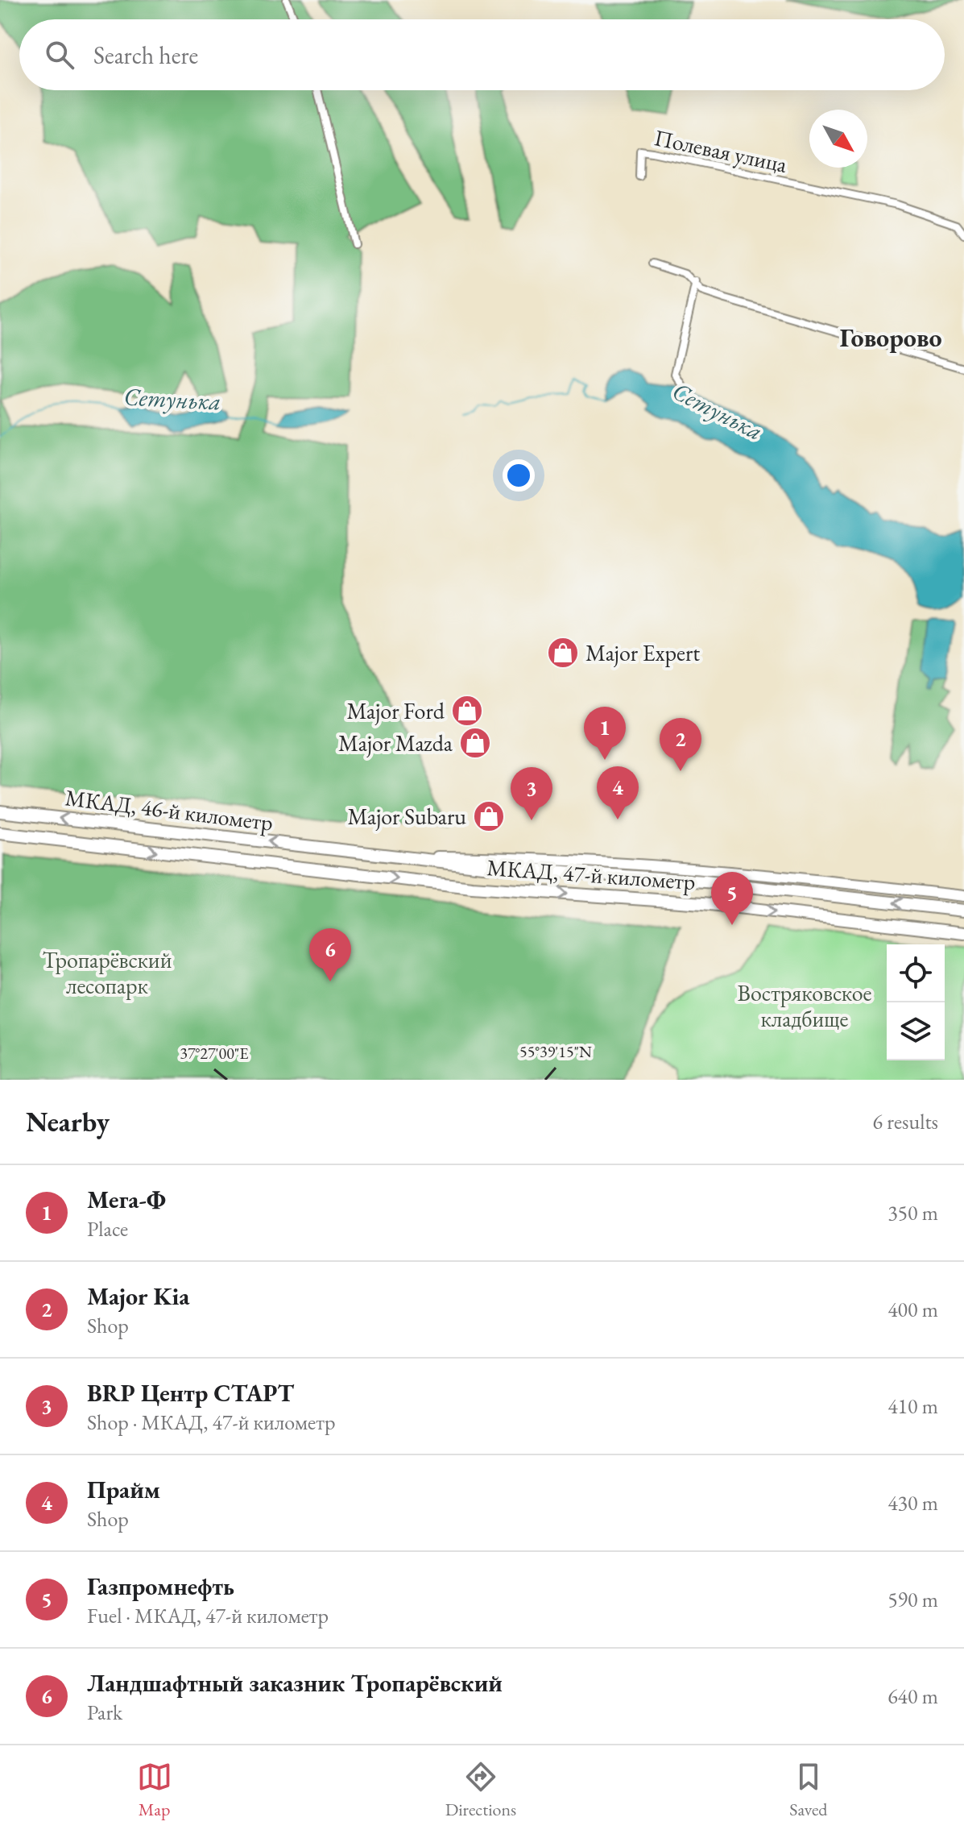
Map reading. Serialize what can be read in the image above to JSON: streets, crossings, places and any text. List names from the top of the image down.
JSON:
{
  "streets": {
    "highway": ["МКАД, 46-й километр", "МКАД, 47-й километр"],
    "street": ["Полевая улица"]
  },
  "crossings": [
    ["МКАД, 46-й километр", "МКАД, 47-й километр"]
  ],
  "districts": ["Говорово"],
  "water": ["Сетунька"],
  "parks": ["Тропарёвский лесопарк", "Востряковское кладбище"],
  "places": {
    "shop": [
      "Major Expert",
      "Major Ford",
      "Major Mazda",
      "Major Subaru"
    ]
  },
  "north": "bottom right",
  "page": {
    "search": "Search here",
    "pins": [
      "1",
      "2",
      "4",
      "3",
      "5",
      "6"
    ],
    "heading": ["Nearby", "6 results"],
    "list": [
      {
        "mark": "1",
        "name": "Мега-Ф",
        "note": "Place",
        "value": "350 m"
      },
      {
        "mark": "2",
        "name": "Major Kia",
        "note": "Shop",
        "value": "400 m"
      },
      {
        "mark": "3",
        "name": "BRP Центр СТАРТ",
        "note": "Shop · МКАД, 47-й километр",
        "value": "410 m"
      },
      {
        "mark": "4",
        "name": "Прайм",
        "note": "Shop",
        "value": "430 m"
      },
      {
        "mark": "5",
        "name": "Газпромнефть",
        "note": "Fuel · МКАД, 47-й километр",
        "value": "590 m"
      },
      {
        "mark": "6",
        "name": "Ландшафтный заказник Тропарёвский",
        "note": "Park",
        "value": "640 m"
      }
    ],
    "nav": ["Map", "Directions", "Saved"]
  },
  "coordinates": ["55°39'15\"N", "37°27'00\"E"]
}
